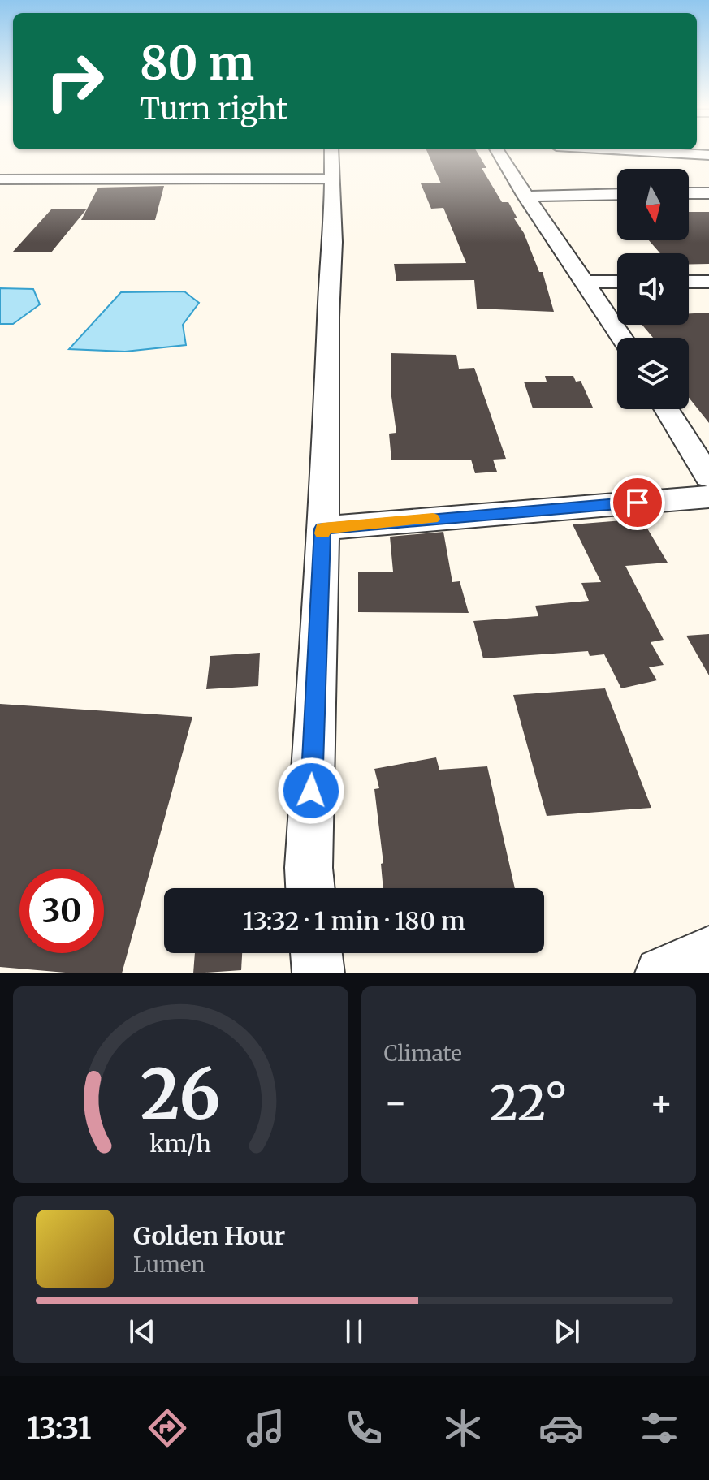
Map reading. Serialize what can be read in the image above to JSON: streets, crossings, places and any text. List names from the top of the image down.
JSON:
{
  "north": "bottom",
  "page": {
    "turn": ["80 m", "Turn right"],
    "limit": "30",
    "trip": "13:32 · 1 min · 180 m",
    "tile": "Climate",
    "heat": ["−", "22°", "+"],
    "song": ["Golden Hour", "Lumen"],
    "tabs": "13:31",
    "gauge": ["26", "km/h"]
  }
}
